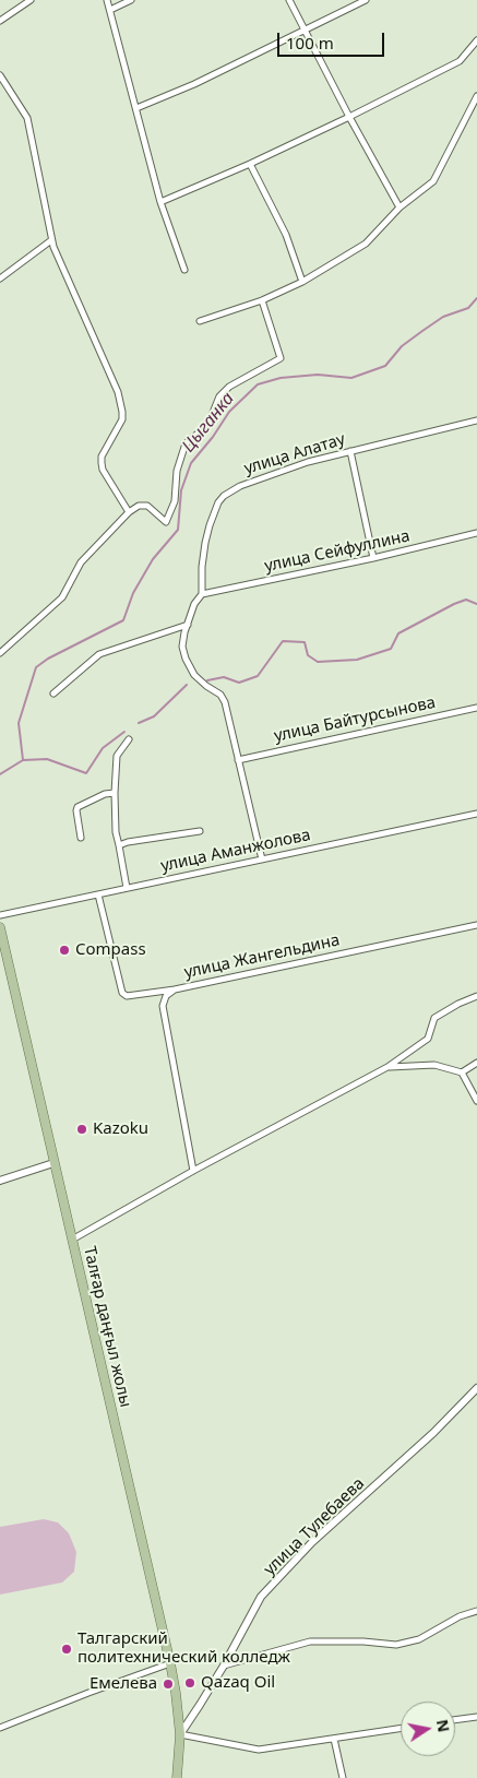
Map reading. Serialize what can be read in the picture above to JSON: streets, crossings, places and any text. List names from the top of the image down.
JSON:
{
  "streets": {
    "main road": ["Талғар даңғыл жолы"],
    "street": [
      "улица Алатау",
      "улица Сейфуллина",
      "улица Байтурсынова",
      "улица Аманжолова",
      "улица Жангельдина",
      "улица Тулебаева"
    ]
  },
  "crossings": [
    ["улица Алатау", "улица Сейфуллина"],
    ["улица Алатау", "улица Байтурсынова"],
    ["улица Алатау", "улица Аманжолова"],
    ["Талғар даңғыл жолы", "улица Тулебаева"]
  ],
  "water": ["Цыганка"],
  "places": [
    "Compass",
    "Kazoku",
    "Талгарский политехнический колледж",
    "Qazaq Oil",
    "Емелева"
  ],
  "scale_bar": "100 m",
  "north": "right"
}
